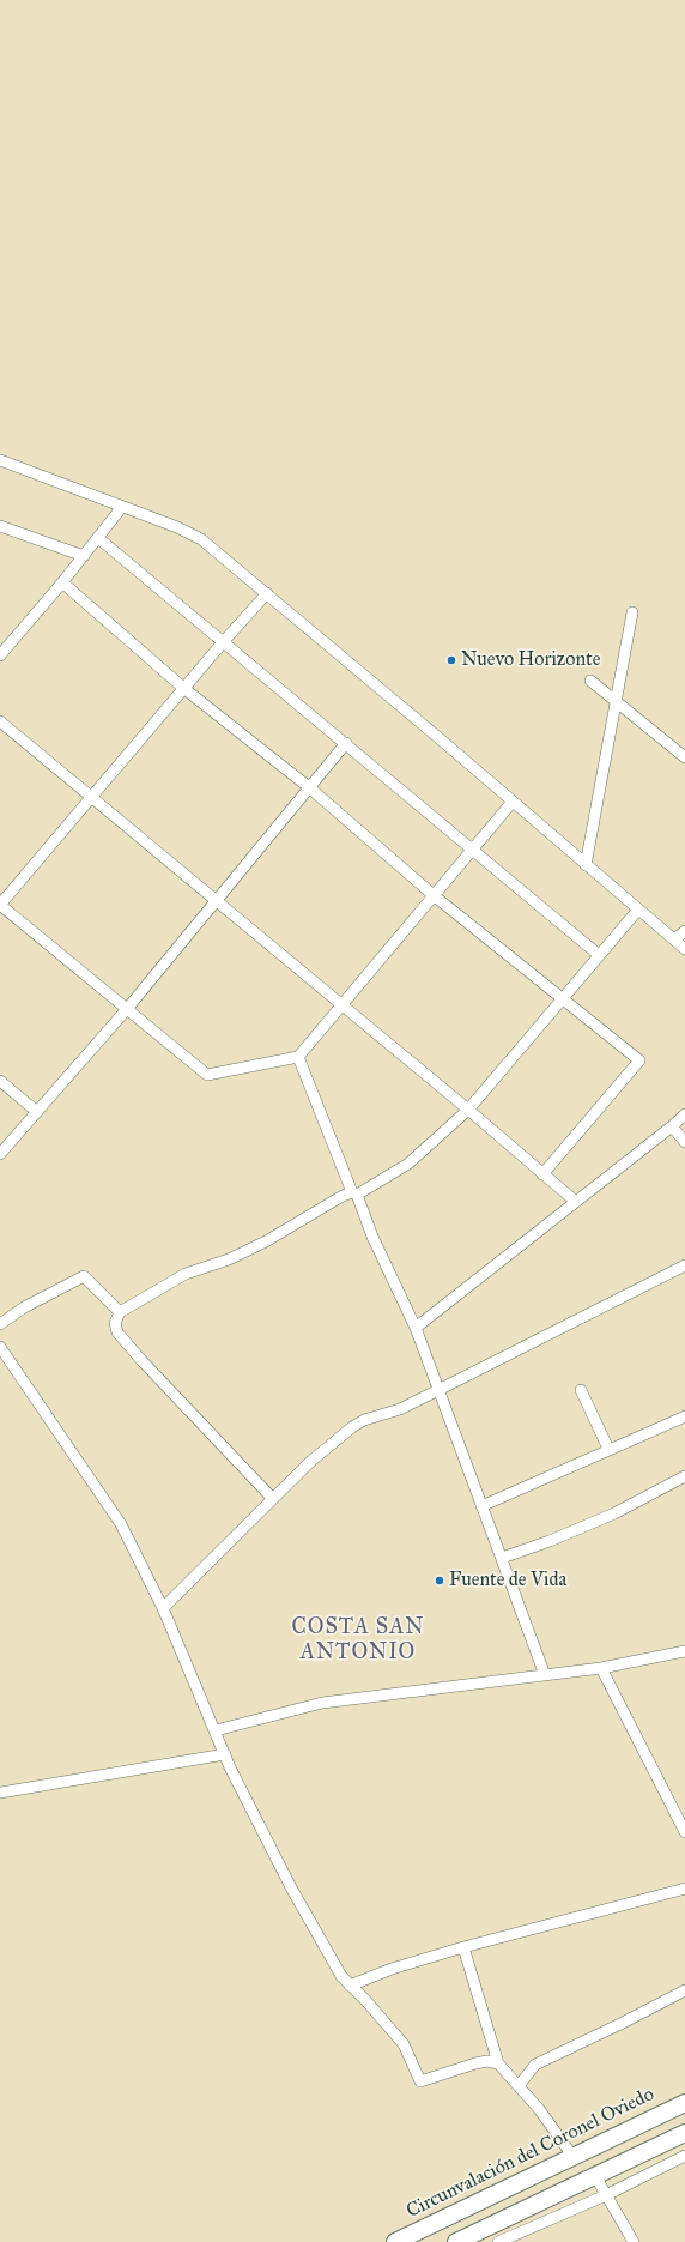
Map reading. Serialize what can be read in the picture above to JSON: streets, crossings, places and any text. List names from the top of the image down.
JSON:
{
  "streets": {
    "highway": ["Circunvalación del Coronel Oviedo"]
  },
  "districts": ["COSTA SAN ANTONIO"],
  "places": ["Nuevo Horizonte", "Fuente de Vida"]
}
